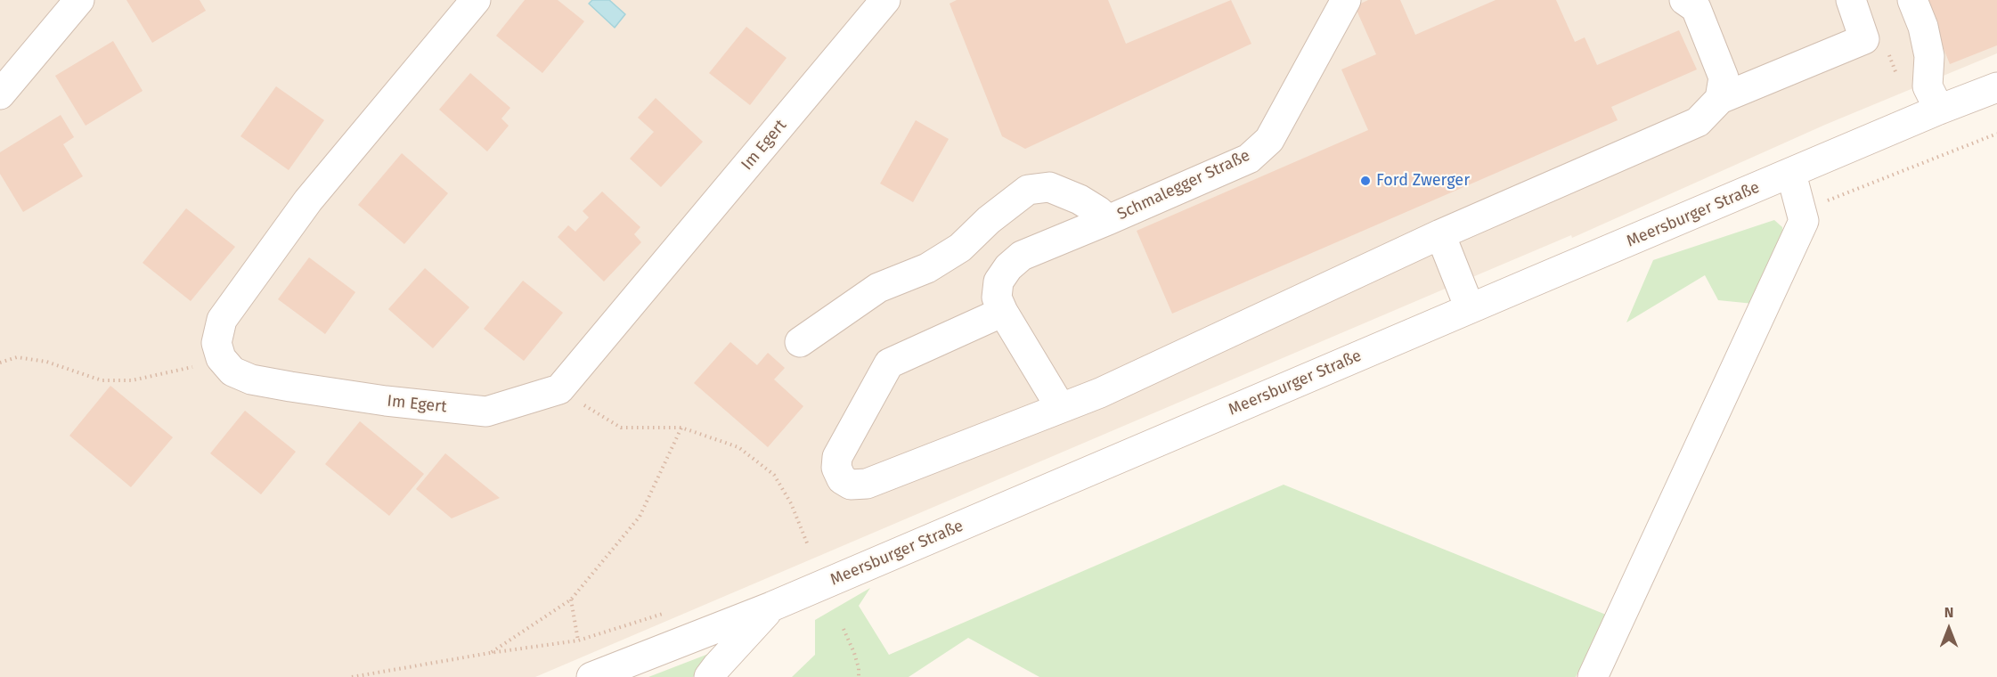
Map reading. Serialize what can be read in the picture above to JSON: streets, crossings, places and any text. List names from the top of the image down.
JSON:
{
  "streets": {
    "street": ["Im Egert", "Schmalegger Straße", "Meersburger Straße"]
  },
  "places": ["Ford Zwerger"],
  "north": "top"
}
